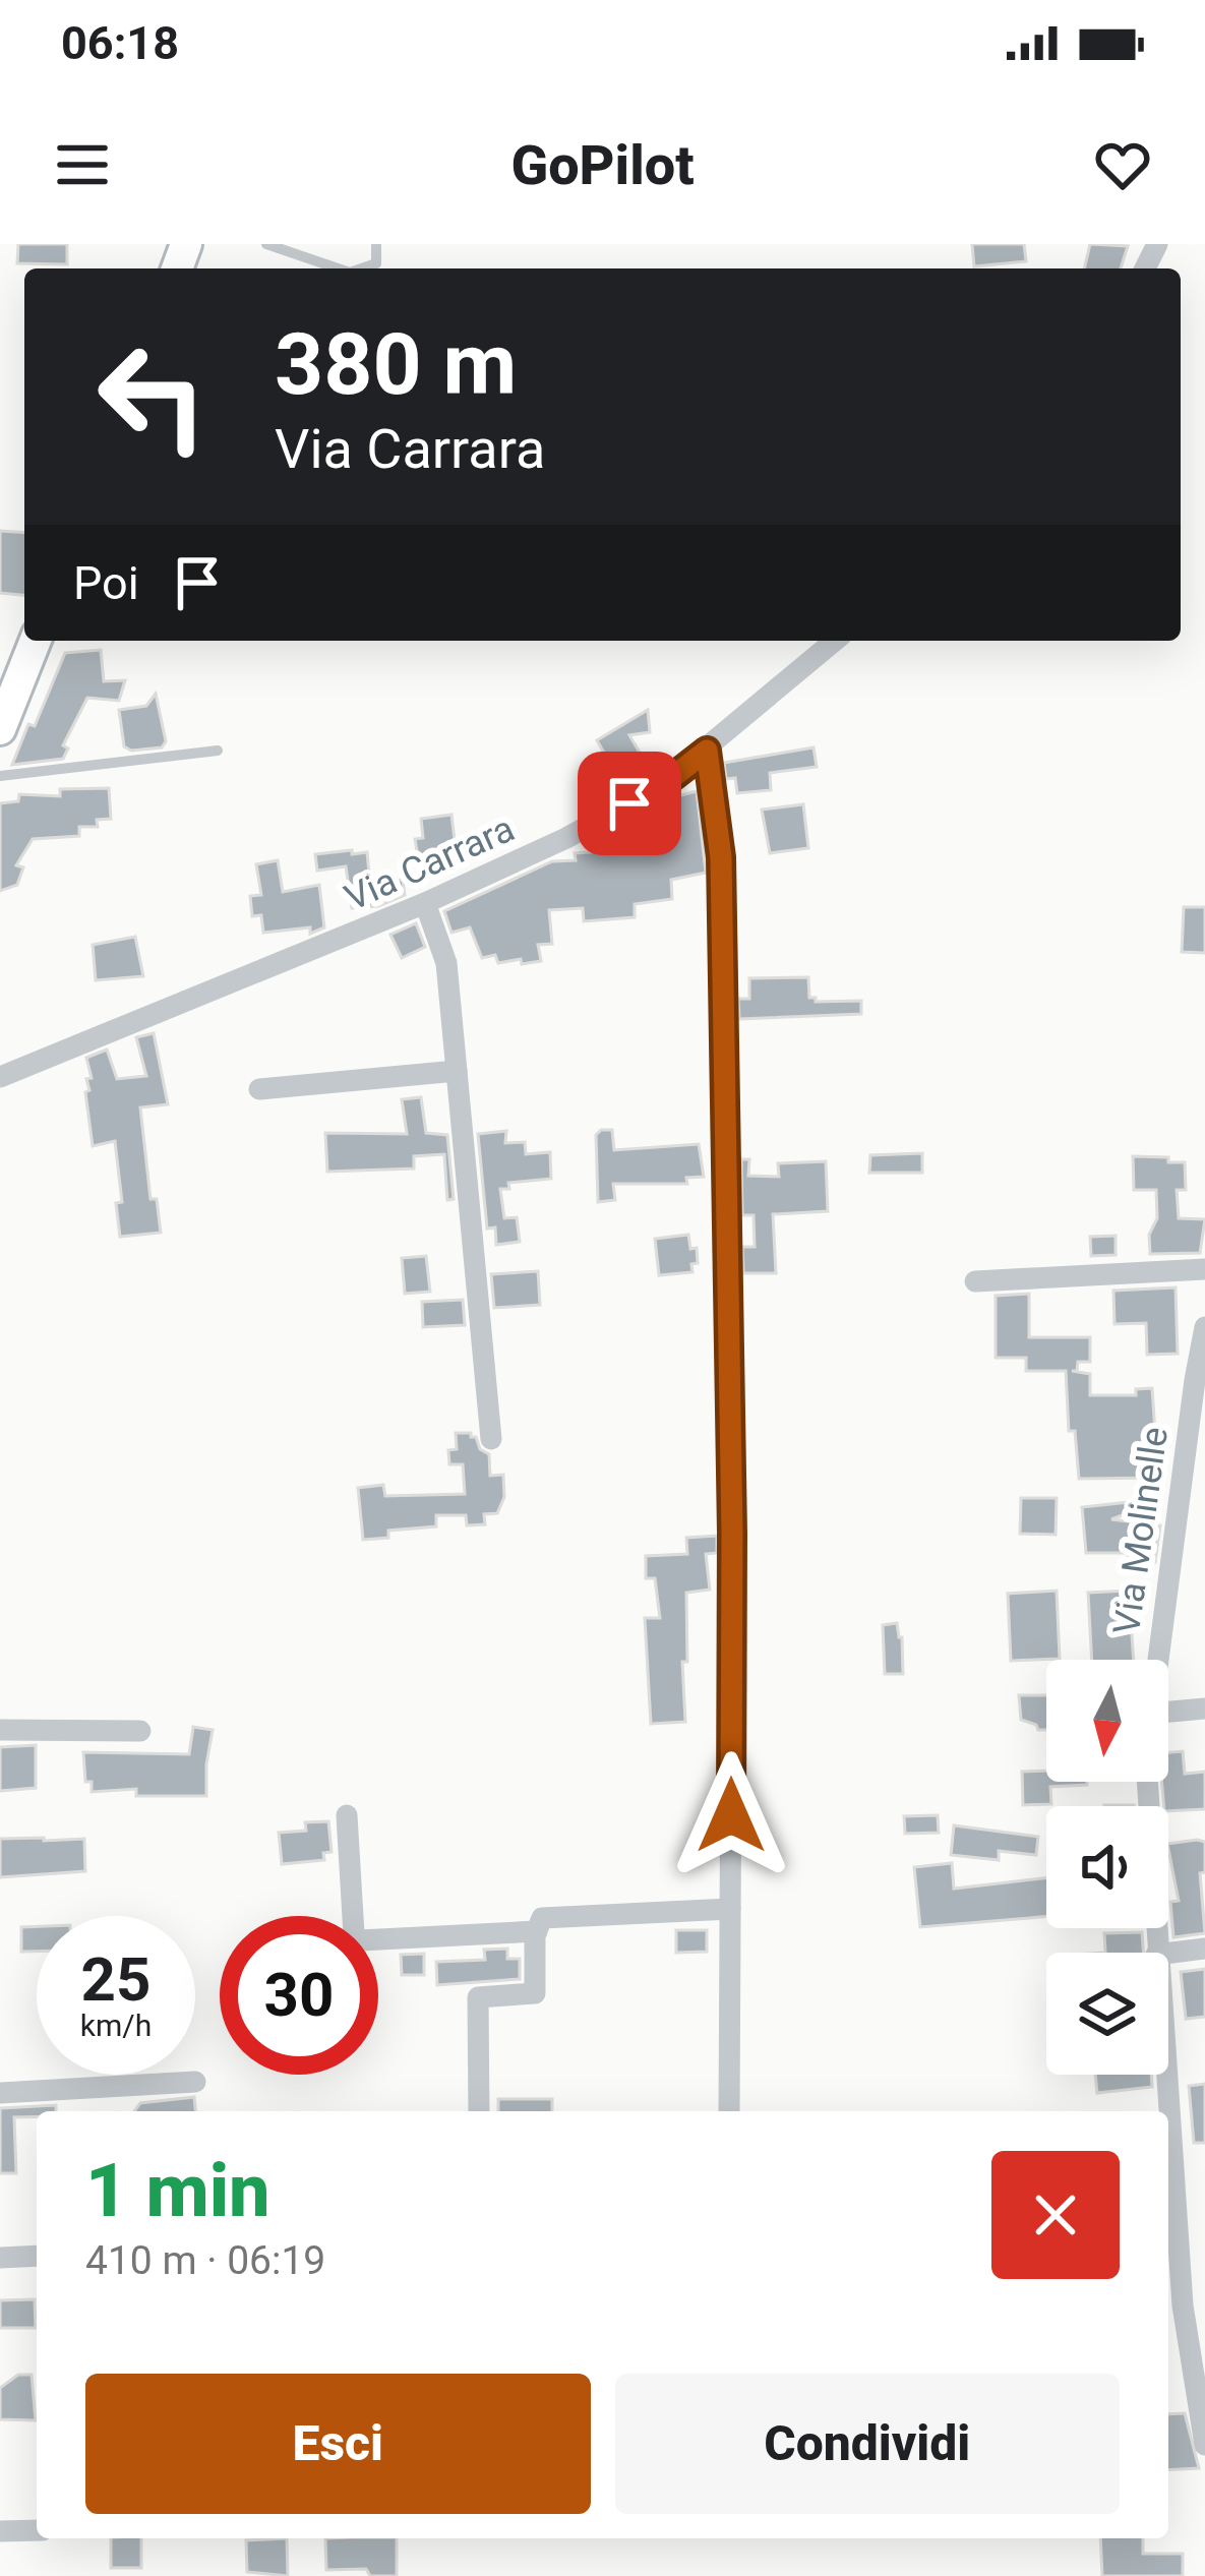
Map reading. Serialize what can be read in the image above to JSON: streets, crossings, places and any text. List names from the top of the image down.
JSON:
{
  "streets": {
    "street": ["Via Carrara", "Via Molinelle"]
  },
  "north": "bottom",
  "page": {
    "status": "06:18",
    "header": "GoPilot",
    "turn": ["380 m", "Via Carrara"],
    "then": "Poi",
    "speed": "25 km/h",
    "limit": "30",
    "heading": ["1 min", "410 m · 06:19"],
    "buttons": ["Esci", "Condividi"]
  }
}
